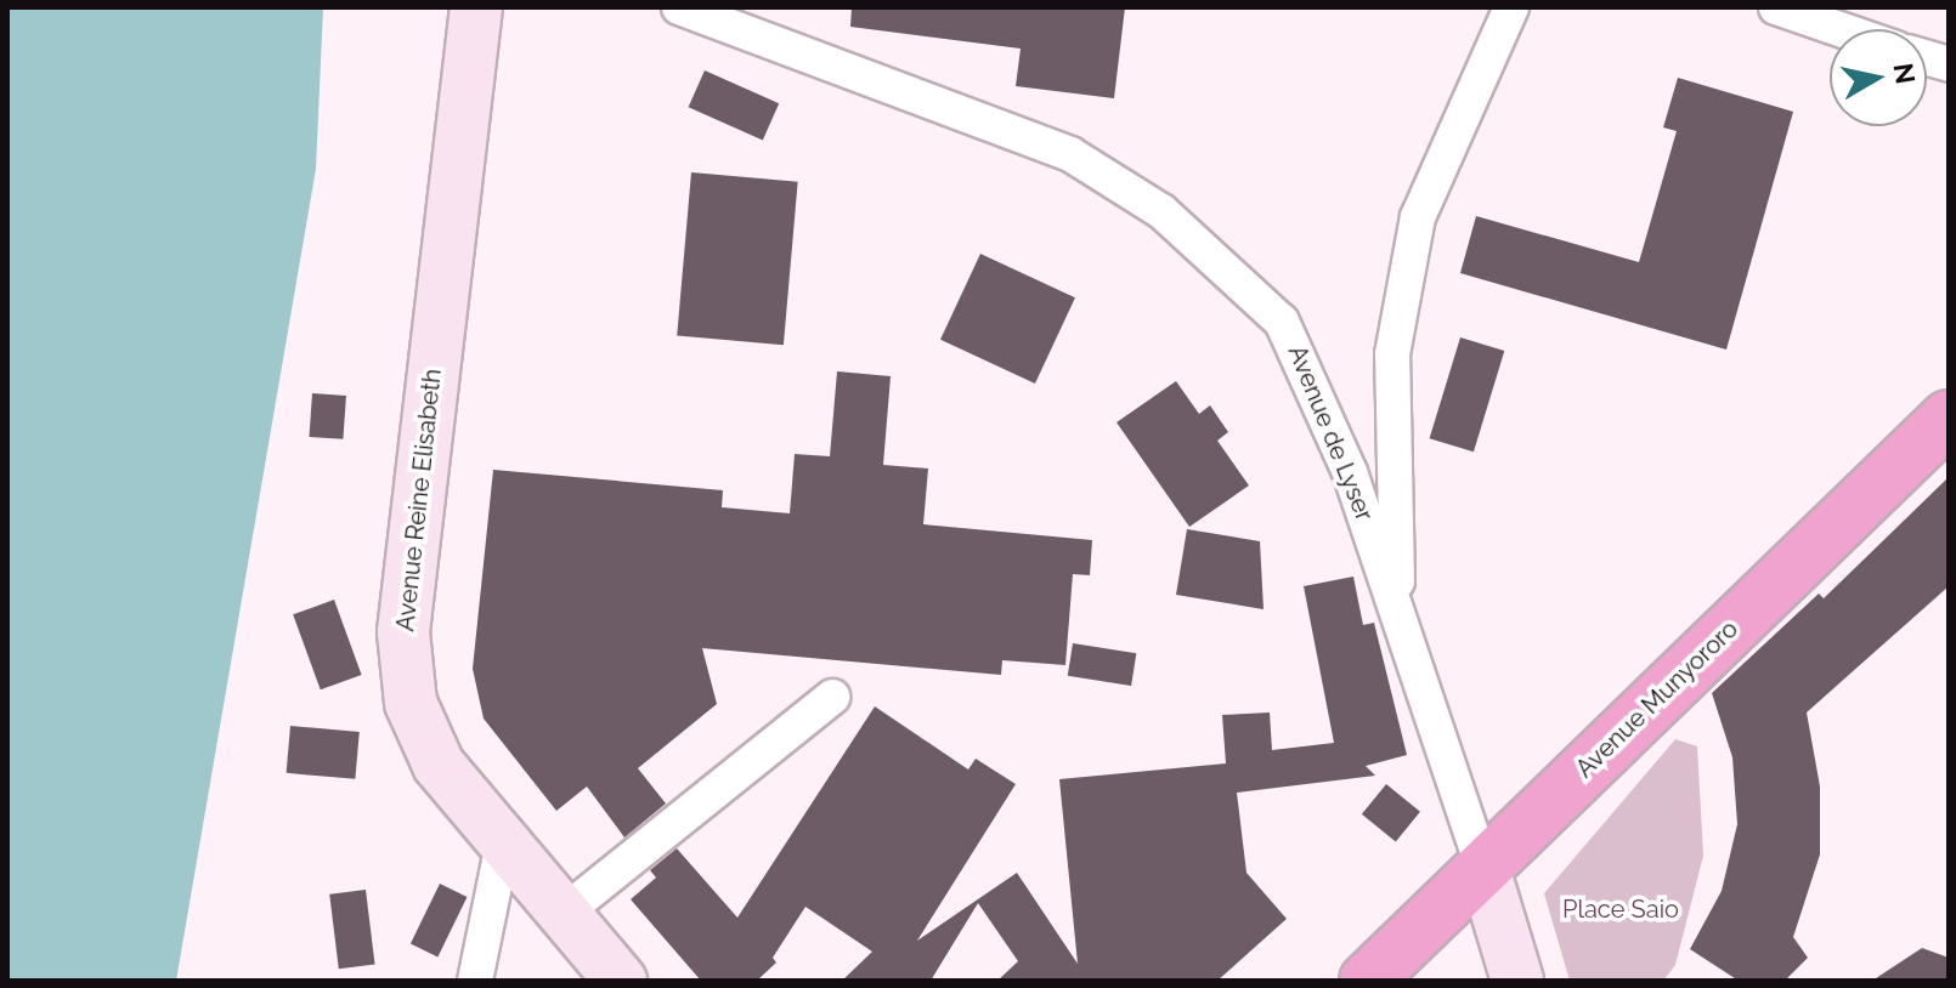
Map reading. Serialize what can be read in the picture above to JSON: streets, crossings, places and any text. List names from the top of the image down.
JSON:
{
  "streets": {
    "highway": ["Avenue Munyororo"],
    "street": ["Avenue de Lyser", "Avenue Reine Elisabeth"]
  },
  "crossings": [
    ["Avenue de Lyser", "Avenue Munyororo"]
  ],
  "parks": ["Place Saio"],
  "north": "right"
}
